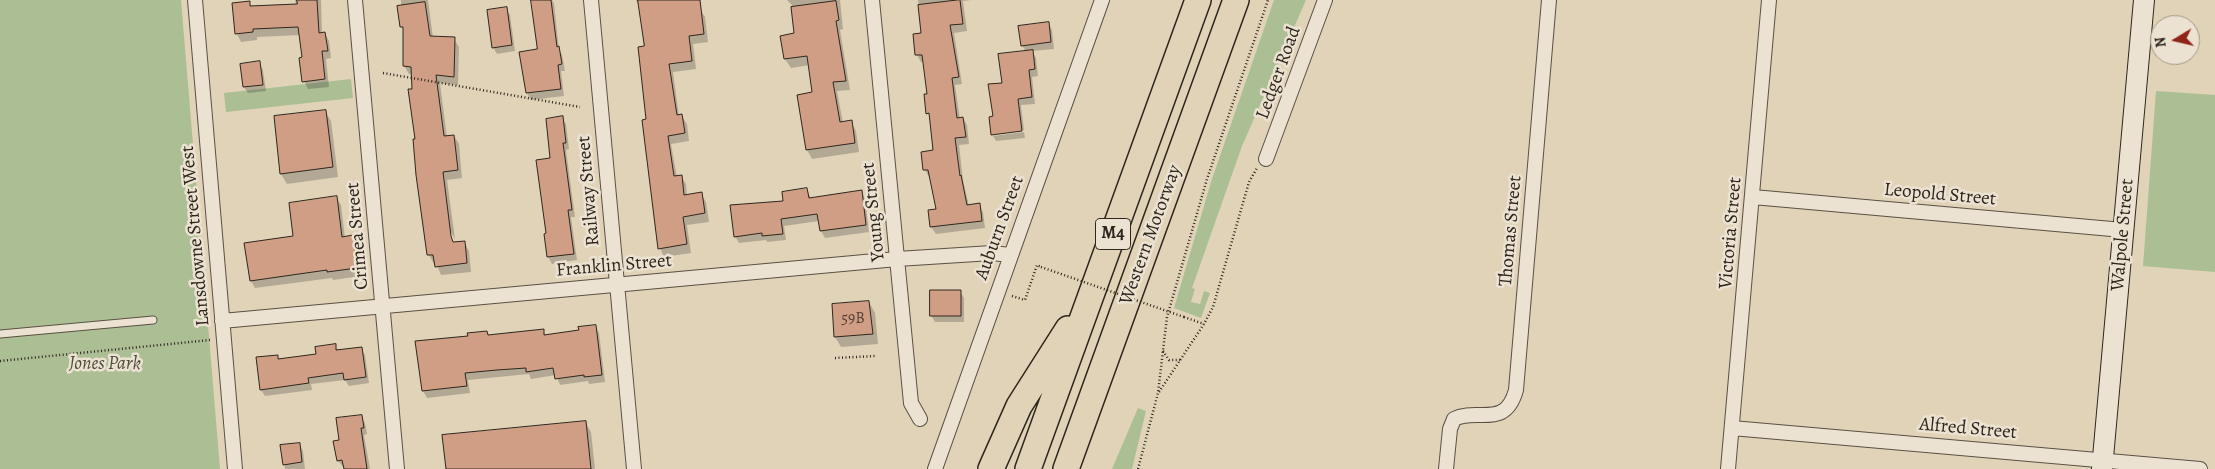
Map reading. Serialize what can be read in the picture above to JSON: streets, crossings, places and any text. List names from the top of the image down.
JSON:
{
  "streets": {
    "highway": ["M4", "Western Motorway"],
    "street": [
      "Ledger Road",
      "Railway Street",
      "Leopold Street",
      "Young Street",
      "Auburn Street",
      "Thomas Street",
      "Victoria Street",
      "Walpole Street",
      "Lansdowne Street West",
      "Crimea Street",
      "Franklin Street",
      "Alfred Street"
    ]
  },
  "crossings": [
    ["Railway Street", "Franklin Street"],
    ["Leopold Street", "Victoria Street"],
    ["Leopold Street", "Walpole Street"],
    ["Young Street", "Franklin Street"],
    ["Auburn Street", "Franklin Street"],
    ["Victoria Street", "Alfred Street"],
    ["Walpole Street", "Alfred Street"],
    ["Lansdowne Street West", "Franklin Street"],
    ["Crimea Street", "Franklin Street"]
  ],
  "parks": ["Jones Park"],
  "house_numbers": ["59B"],
  "north": "left"
}
